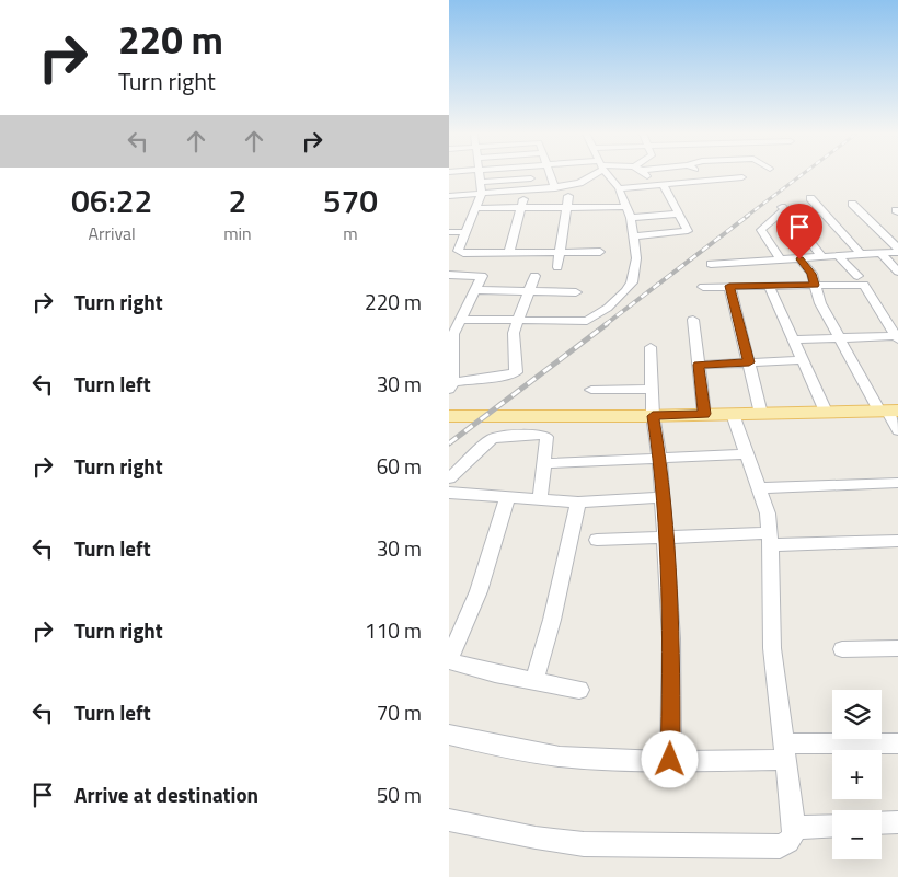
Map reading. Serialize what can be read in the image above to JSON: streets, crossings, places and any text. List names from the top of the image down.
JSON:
{
  "page": {
    "turn": ["220 m", "Turn right"],
    "eta": [
      "06:22",
      "Arrival",
      "2",
      "min",
      "570",
      "m"
    ],
    "list": [
      {
        "name": "Turn right",
        "value": "220 m"
      },
      {
        "name": "Turn left",
        "value": "30 m"
      },
      {
        "name": "Turn right",
        "value": "60 m"
      },
      {
        "name": "Turn left",
        "value": "30 m"
      },
      {
        "name": "Turn right",
        "value": "110 m"
      },
      {
        "name": "Turn left",
        "value": "70 m"
      },
      {
        "name": "Arrive at destination",
        "value": "50 m"
      }
    ],
    "map_buttons": ["+", "−"]
  }
}
